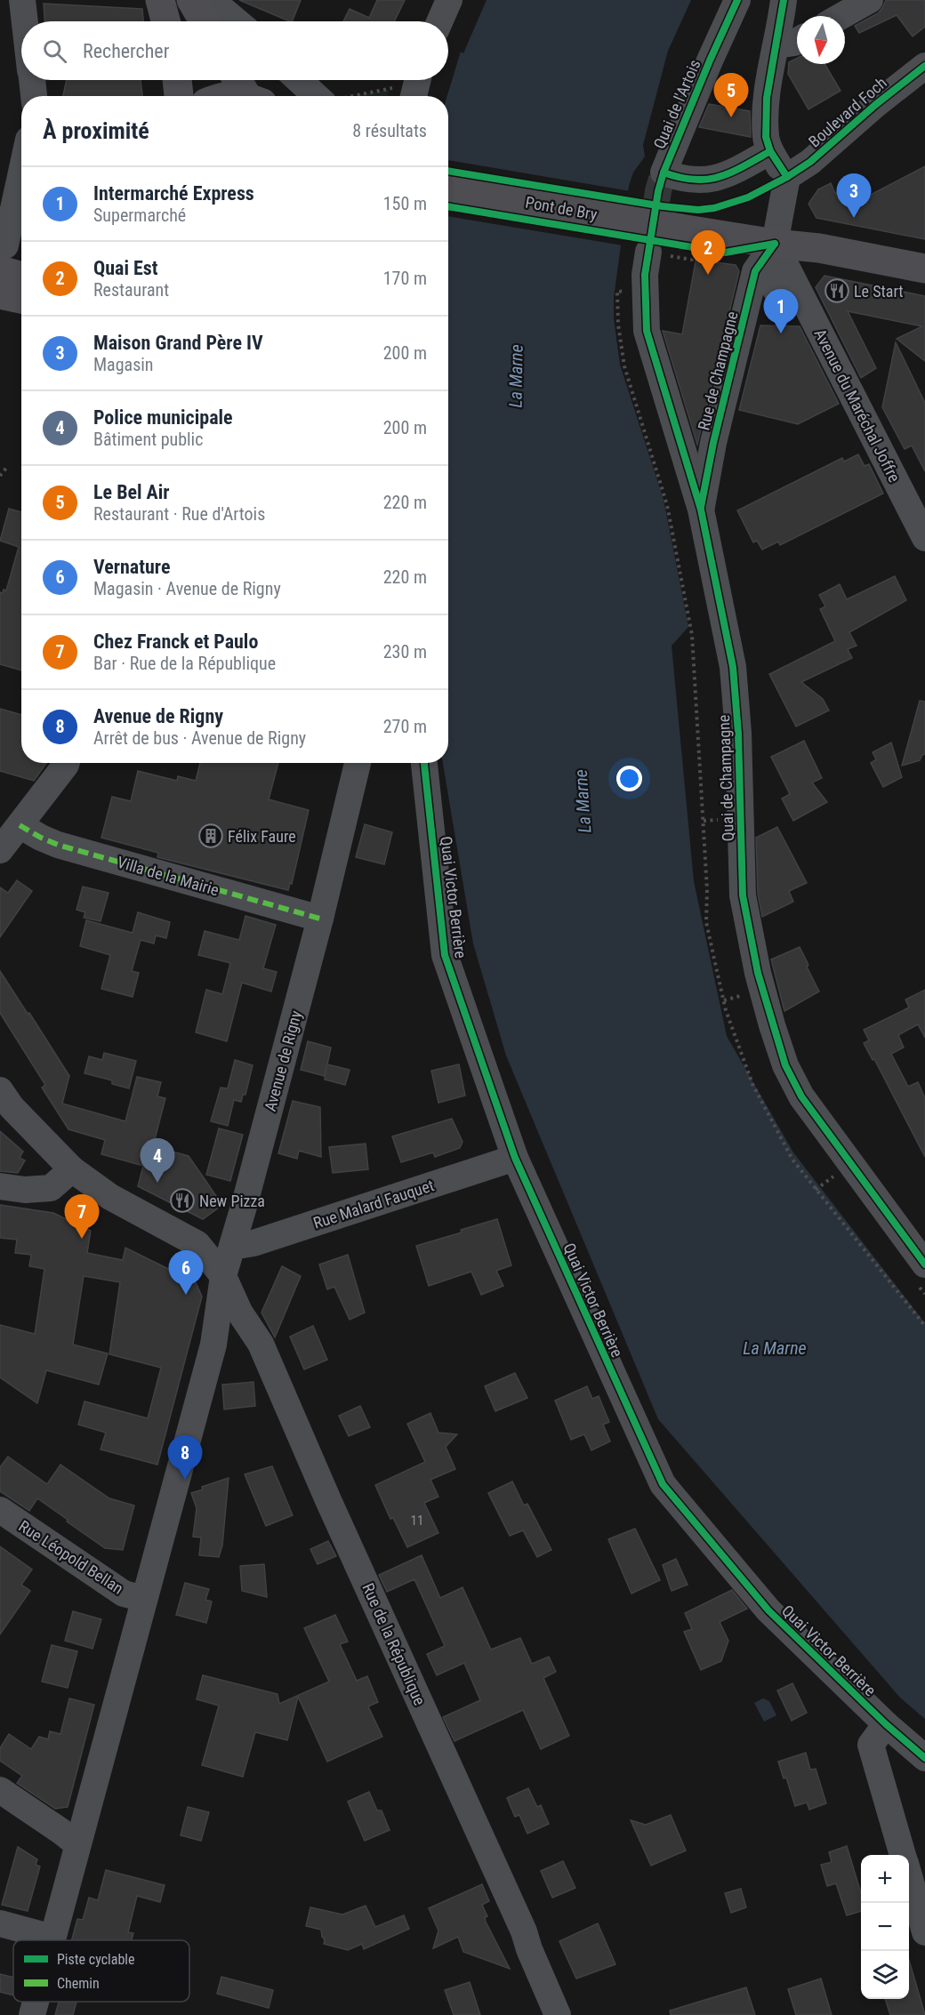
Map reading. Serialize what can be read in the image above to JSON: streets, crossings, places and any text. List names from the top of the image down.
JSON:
{
  "streets": {
    "main road": ["Pont de Bry"],
    "street": [
      "Quai de l'Artois",
      "Boulevard Foch",
      "Rue de Champagne",
      "Avenue du Maréchal Joffre",
      "Quai de Champagne",
      "Villa de la Mairie",
      "Quai Victor Berrière",
      "Avenue de Rigny",
      "Rue Malard Fauquet",
      "Rue Léopold Bellan",
      "Rue de la République"
    ]
  },
  "crossings": [
    ["Pont de Bry", "Rue de Champagne"],
    ["Pont de Bry", "Avenue du Maréchal Joffre"],
    ["Rue de Champagne", "Avenue du Maréchal Joffre"],
    ["Rue de Champagne", "Quai de Champagne"],
    ["Villa de la Mairie", "Avenue de Rigny"],
    ["Quai Victor Berrière", "Rue Malard Fauquet"],
    ["Avenue de Rigny", "Rue Malard Fauquet"],
    ["Avenue de Rigny", "Rue Léopold Bellan"],
    ["Avenue de Rigny", "Rue de la République"]
  ],
  "water": ["La Marne"],
  "places": {
    "restaurant": ["Le Start", "New Pizza"],
    "building": ["Félix Faure"]
  },
  "house_numbers": ["11"],
  "legend": ["Piste cyclable", "Chemin"],
  "north": "bottom",
  "page": {
    "search": "Rechercher",
    "pins": [
      "5",
      "3",
      "2",
      "1",
      "4",
      "7",
      "6",
      "8"
    ],
    "heading": ["À proximité", "8 résultats"],
    "list": [
      {
        "mark": "1",
        "name": "Intermarché Express",
        "note": "Supermarché",
        "value": "150 m"
      },
      {
        "mark": "2",
        "name": "Quai Est",
        "note": "Restaurant",
        "value": "170 m"
      },
      {
        "mark": "3",
        "name": "Maison Grand Père IV",
        "note": "Magasin",
        "value": "200 m"
      },
      {
        "mark": "4",
        "name": "Police municipale",
        "note": "Bâtiment public",
        "value": "200 m"
      },
      {
        "mark": "5",
        "name": "Le Bel Air",
        "note": "Restaurant · Rue d'Artois",
        "value": "220 m"
      },
      {
        "mark": "6",
        "name": "Vernature",
        "note": "Magasin · Avenue de Rigny",
        "value": "220 m"
      },
      {
        "mark": "7",
        "name": "Chez Franck et Paulo",
        "note": "Bar · Rue de la République",
        "value": "230 m"
      },
      {
        "mark": "8",
        "name": "Avenue de Rigny",
        "note": "Arrêt de bus · Avenue de Rigny",
        "value": "270 m"
      }
    ],
    "map_buttons": ["+", "−"]
  }
}
